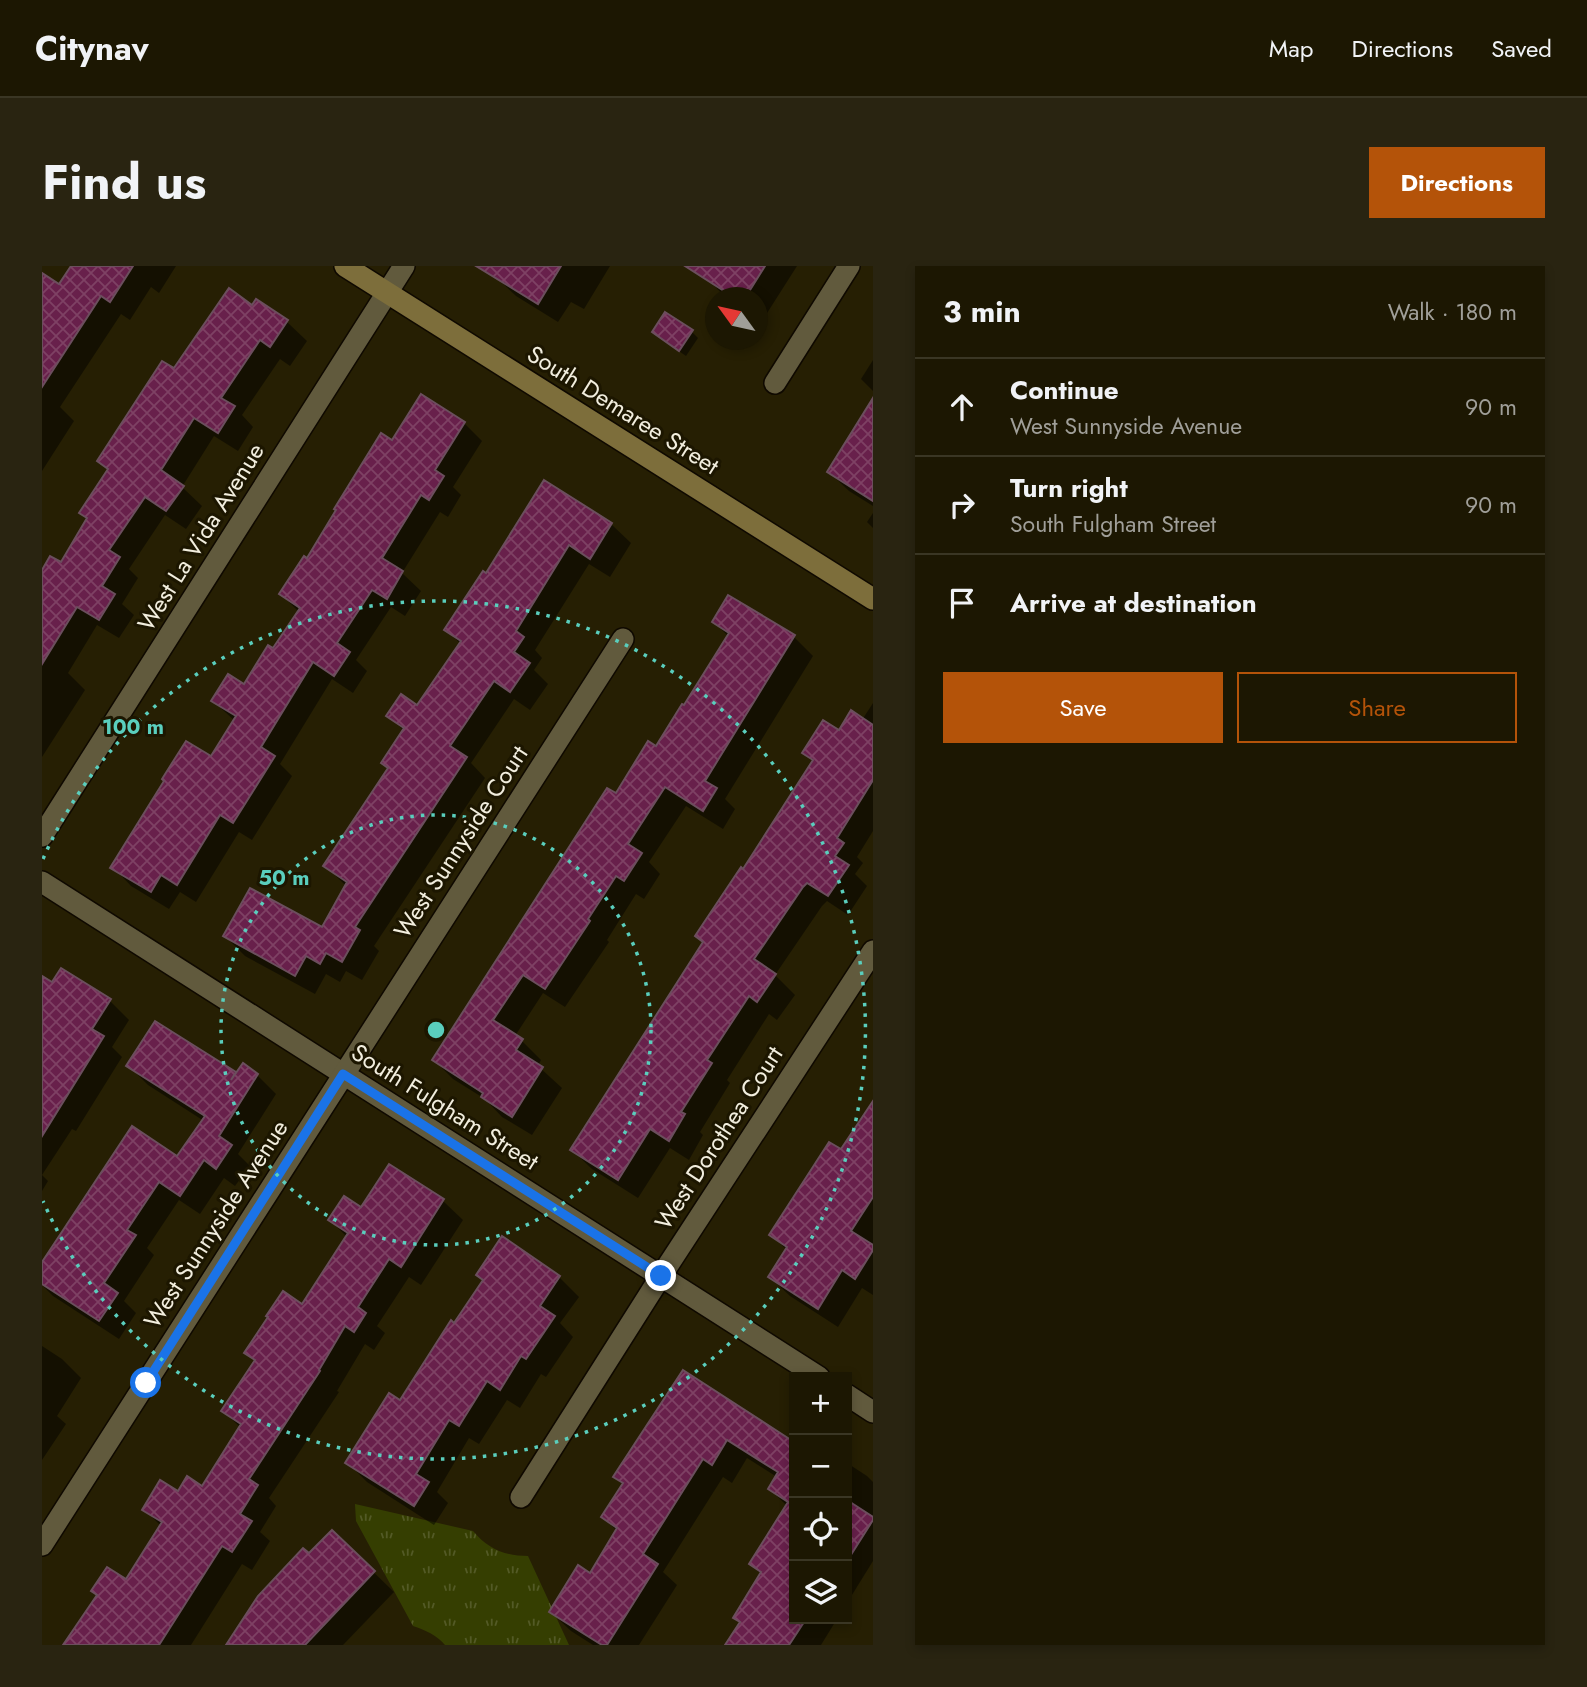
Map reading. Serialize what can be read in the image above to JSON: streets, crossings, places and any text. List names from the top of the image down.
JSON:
{
  "streets": {
    "main road": ["South Demaree Street"],
    "street": [
      "West La Vida Avenue",
      "West Sunnyside Court",
      "South Fulgham Street",
      "West Dorothea Court",
      "West Sunnyside Avenue"
    ]
  },
  "crossings": [
    ["South Demaree Street", "West La Vida Avenue"],
    ["West Sunnyside Court", "South Fulgham Street"],
    ["West Sunnyside Court", "West Sunnyside Avenue"],
    ["South Fulgham Street", "West Dorothea Court"],
    ["South Fulgham Street", "West Sunnyside Avenue"]
  ],
  "north": "top left",
  "page": {
    "header": "Citynav",
    "nav": ["Map", "Directions", "Saved"],
    "title": "Find us",
    "buttons": [
      "Directions",
      ["Save", "Share"]
    ],
    "heading": ["3 min", "Walk · 180 m"],
    "list": [
      ["Continue", "West Sunnyside Avenue", "90 m"],
      ["Turn right", "South Fulgham Street", "90 m"],
      "Arrive at destination"
    ],
    "map_buttons": ["+", "−"]
  },
  "rings": ["100 m", "50 m"]
}
